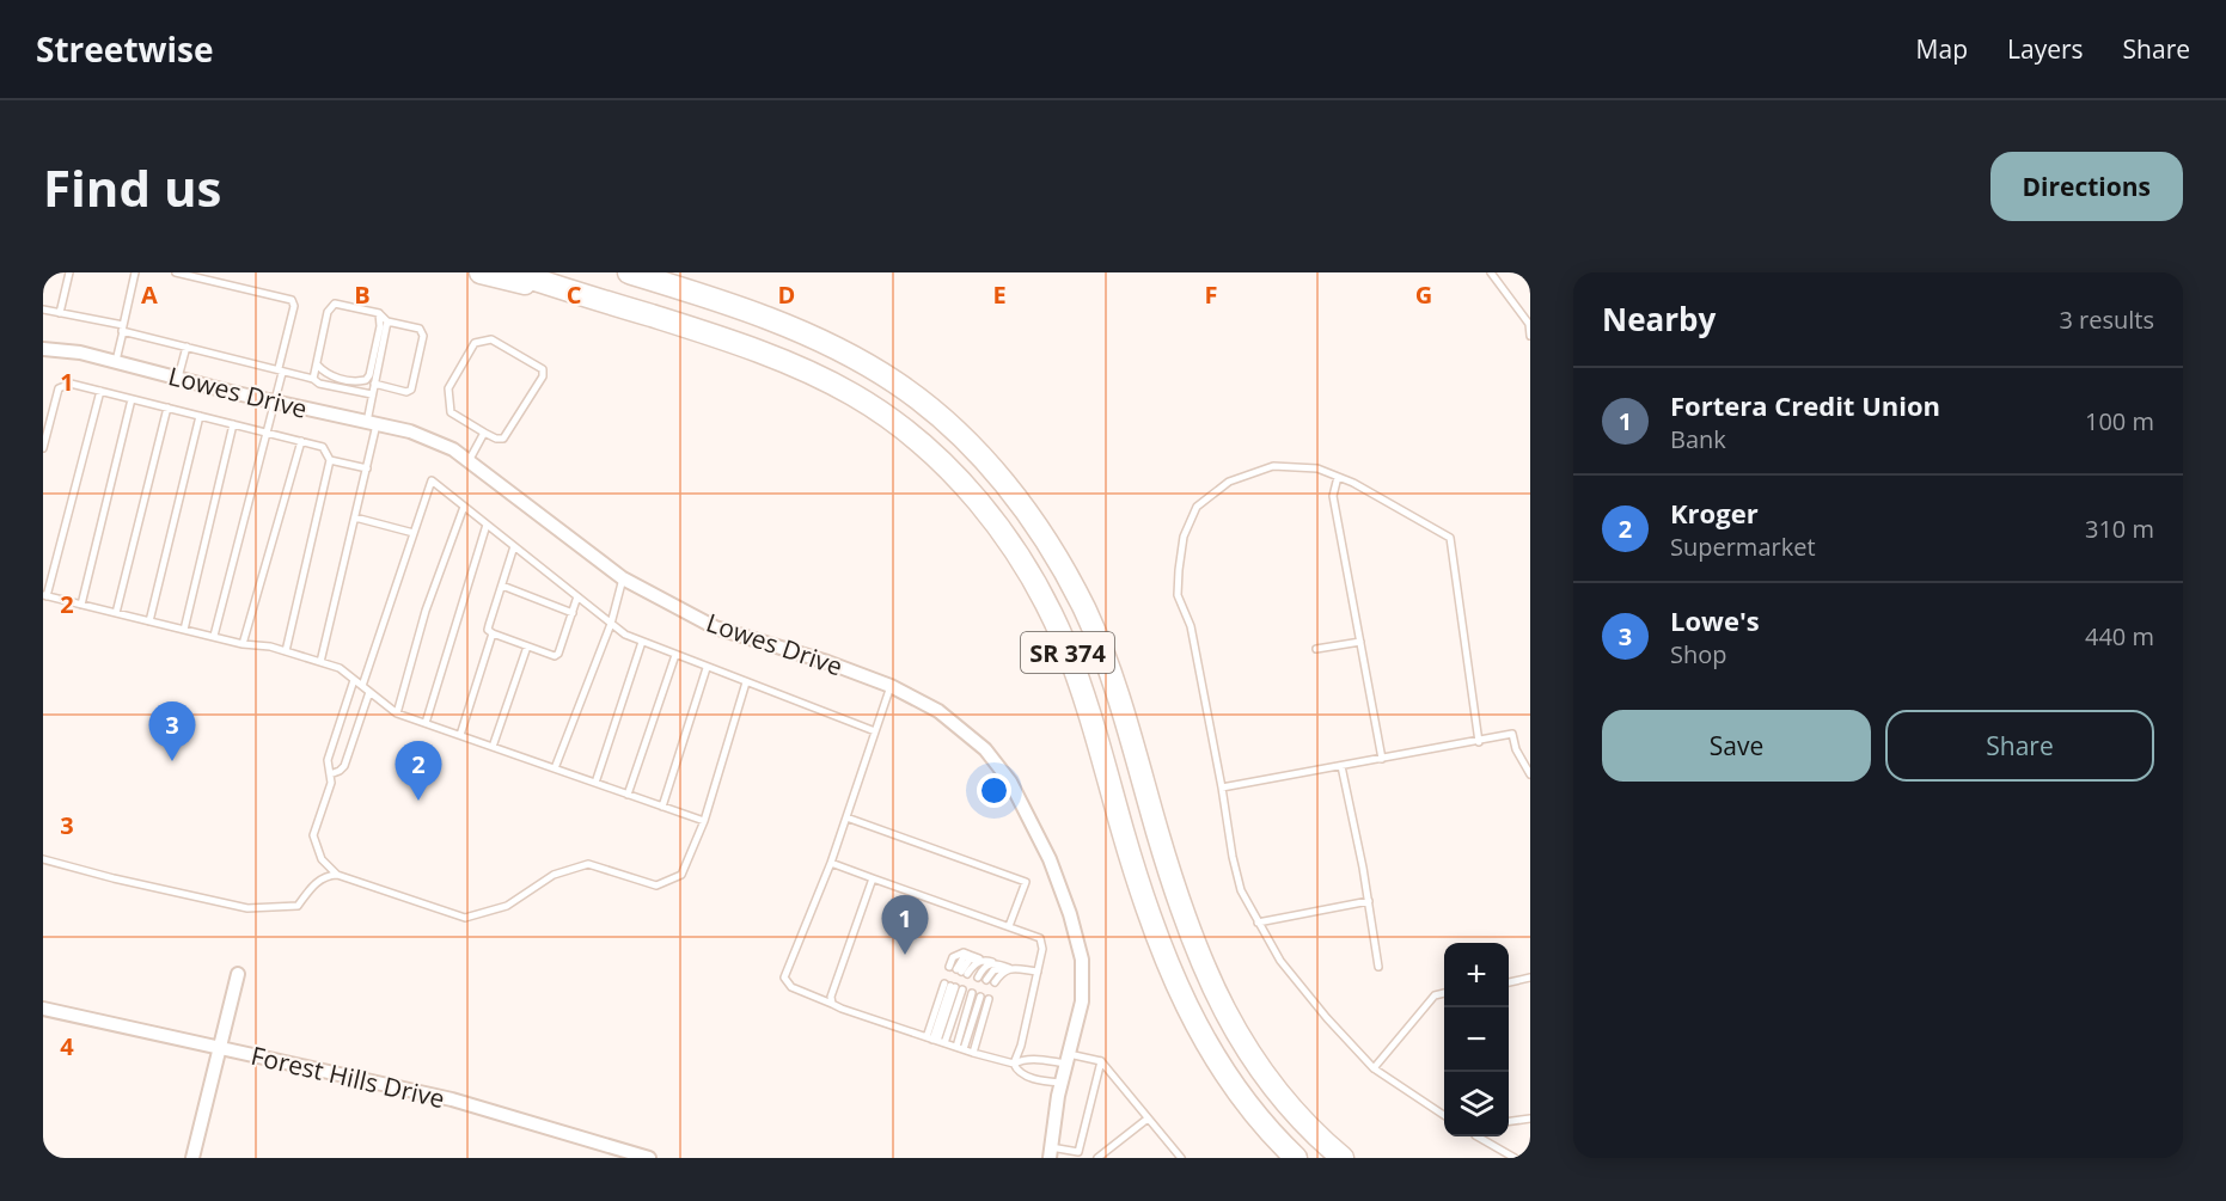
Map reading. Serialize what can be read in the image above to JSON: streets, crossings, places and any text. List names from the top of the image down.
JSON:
{
  "streets": {
    "highway": ["SR 374"],
    "street": ["Lowes Drive", "Forest Hills Drive"]
  },
  "page": {
    "header": "Streetwise",
    "nav": ["Map", "Layers", "Share"],
    "buttons": [
      "Directions",
      ["Save", "Share"]
    ],
    "title": "Find us",
    "heading": ["Nearby", "3 results"],
    "list": [
      {
        "mark": "1",
        "name": "Fortera Credit Union",
        "note": "Bank",
        "value": "100 m"
      },
      {
        "mark": "2",
        "name": "Kroger",
        "note": "Supermarket",
        "value": "310 m"
      },
      {
        "mark": "3",
        "name": "Lowe's",
        "note": "Shop",
        "value": "440 m"
      }
    ],
    "pins": ["3", "2", "1"],
    "map_buttons": ["+", "−"]
  },
  "grid": {
    "columns": [
      "A",
      "B",
      "C",
      "D",
      "E",
      "F",
      "G"
    ],
    "rows": [
      "1",
      "2",
      "3",
      "4"
    ]
  }
}
